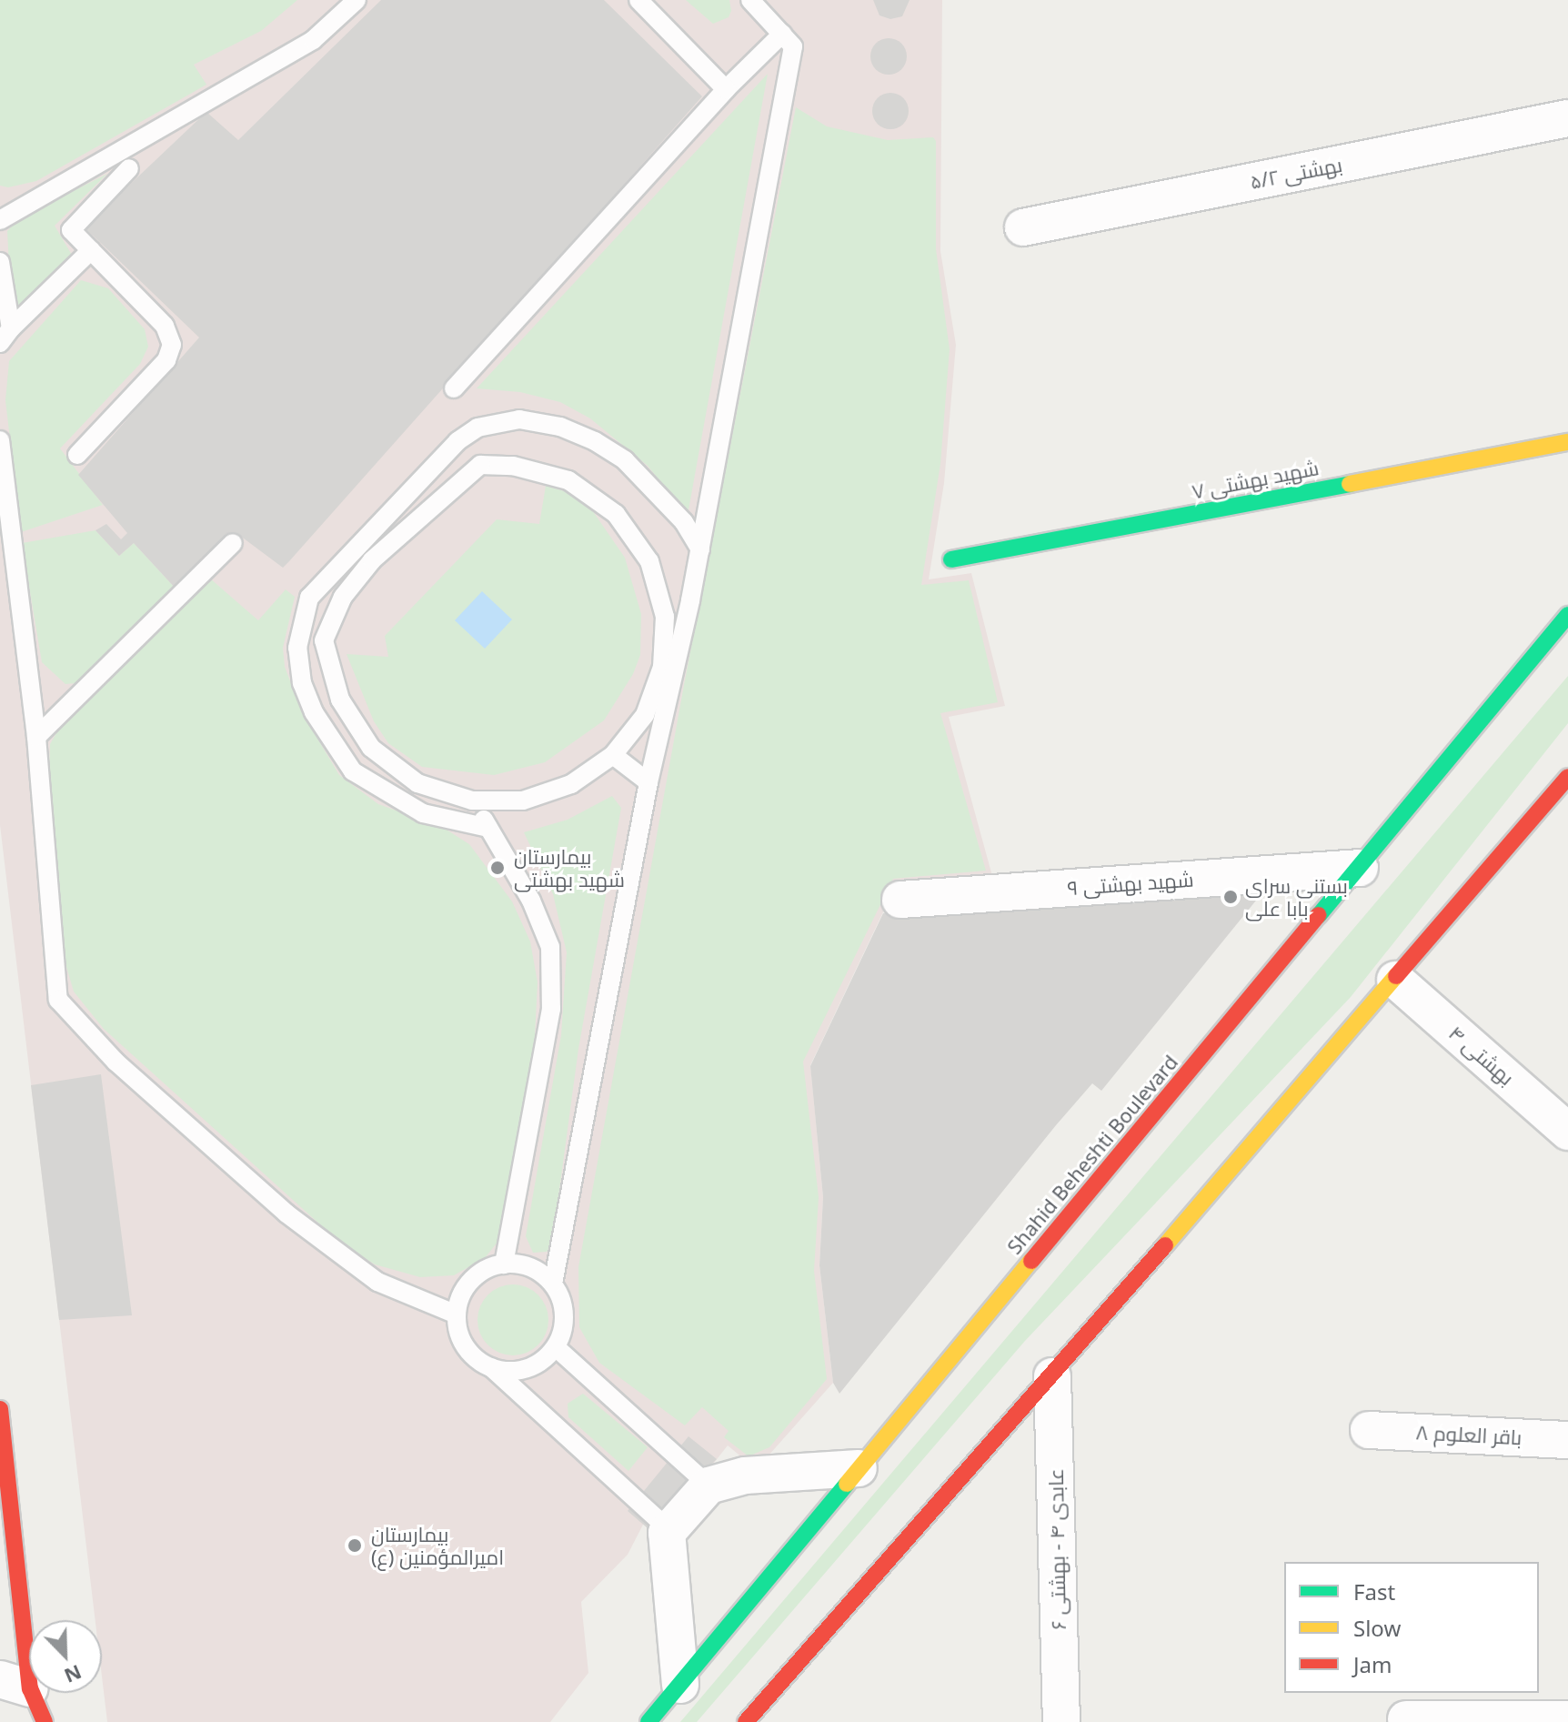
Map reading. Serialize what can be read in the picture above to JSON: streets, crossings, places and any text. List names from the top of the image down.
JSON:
{
  "streets": {
    "main road": ["شهید بهشتی ۷", "Shahid Beheshti Boulevard"],
    "street": [
      "بهشتی ۵/۲",
      "شهید بهشتی ۹",
      "بهشتی ۴",
      "باقر العلوم ۸",
      "عابدی ۴ - بهشتی ۶"
    ]
  },
  "crossings": [
    ["شهید بهشتی ۹", "Shahid Beheshti Boulevard"]
  ],
  "places": ["بیمارستان شهید بهشتی", "بستنی سرای بابا علی", "بیمارستان امیرالمؤمنین (ع)"],
  "legend": ["Fast", "Slow", "Jam"],
  "north": "bottom right"
}
